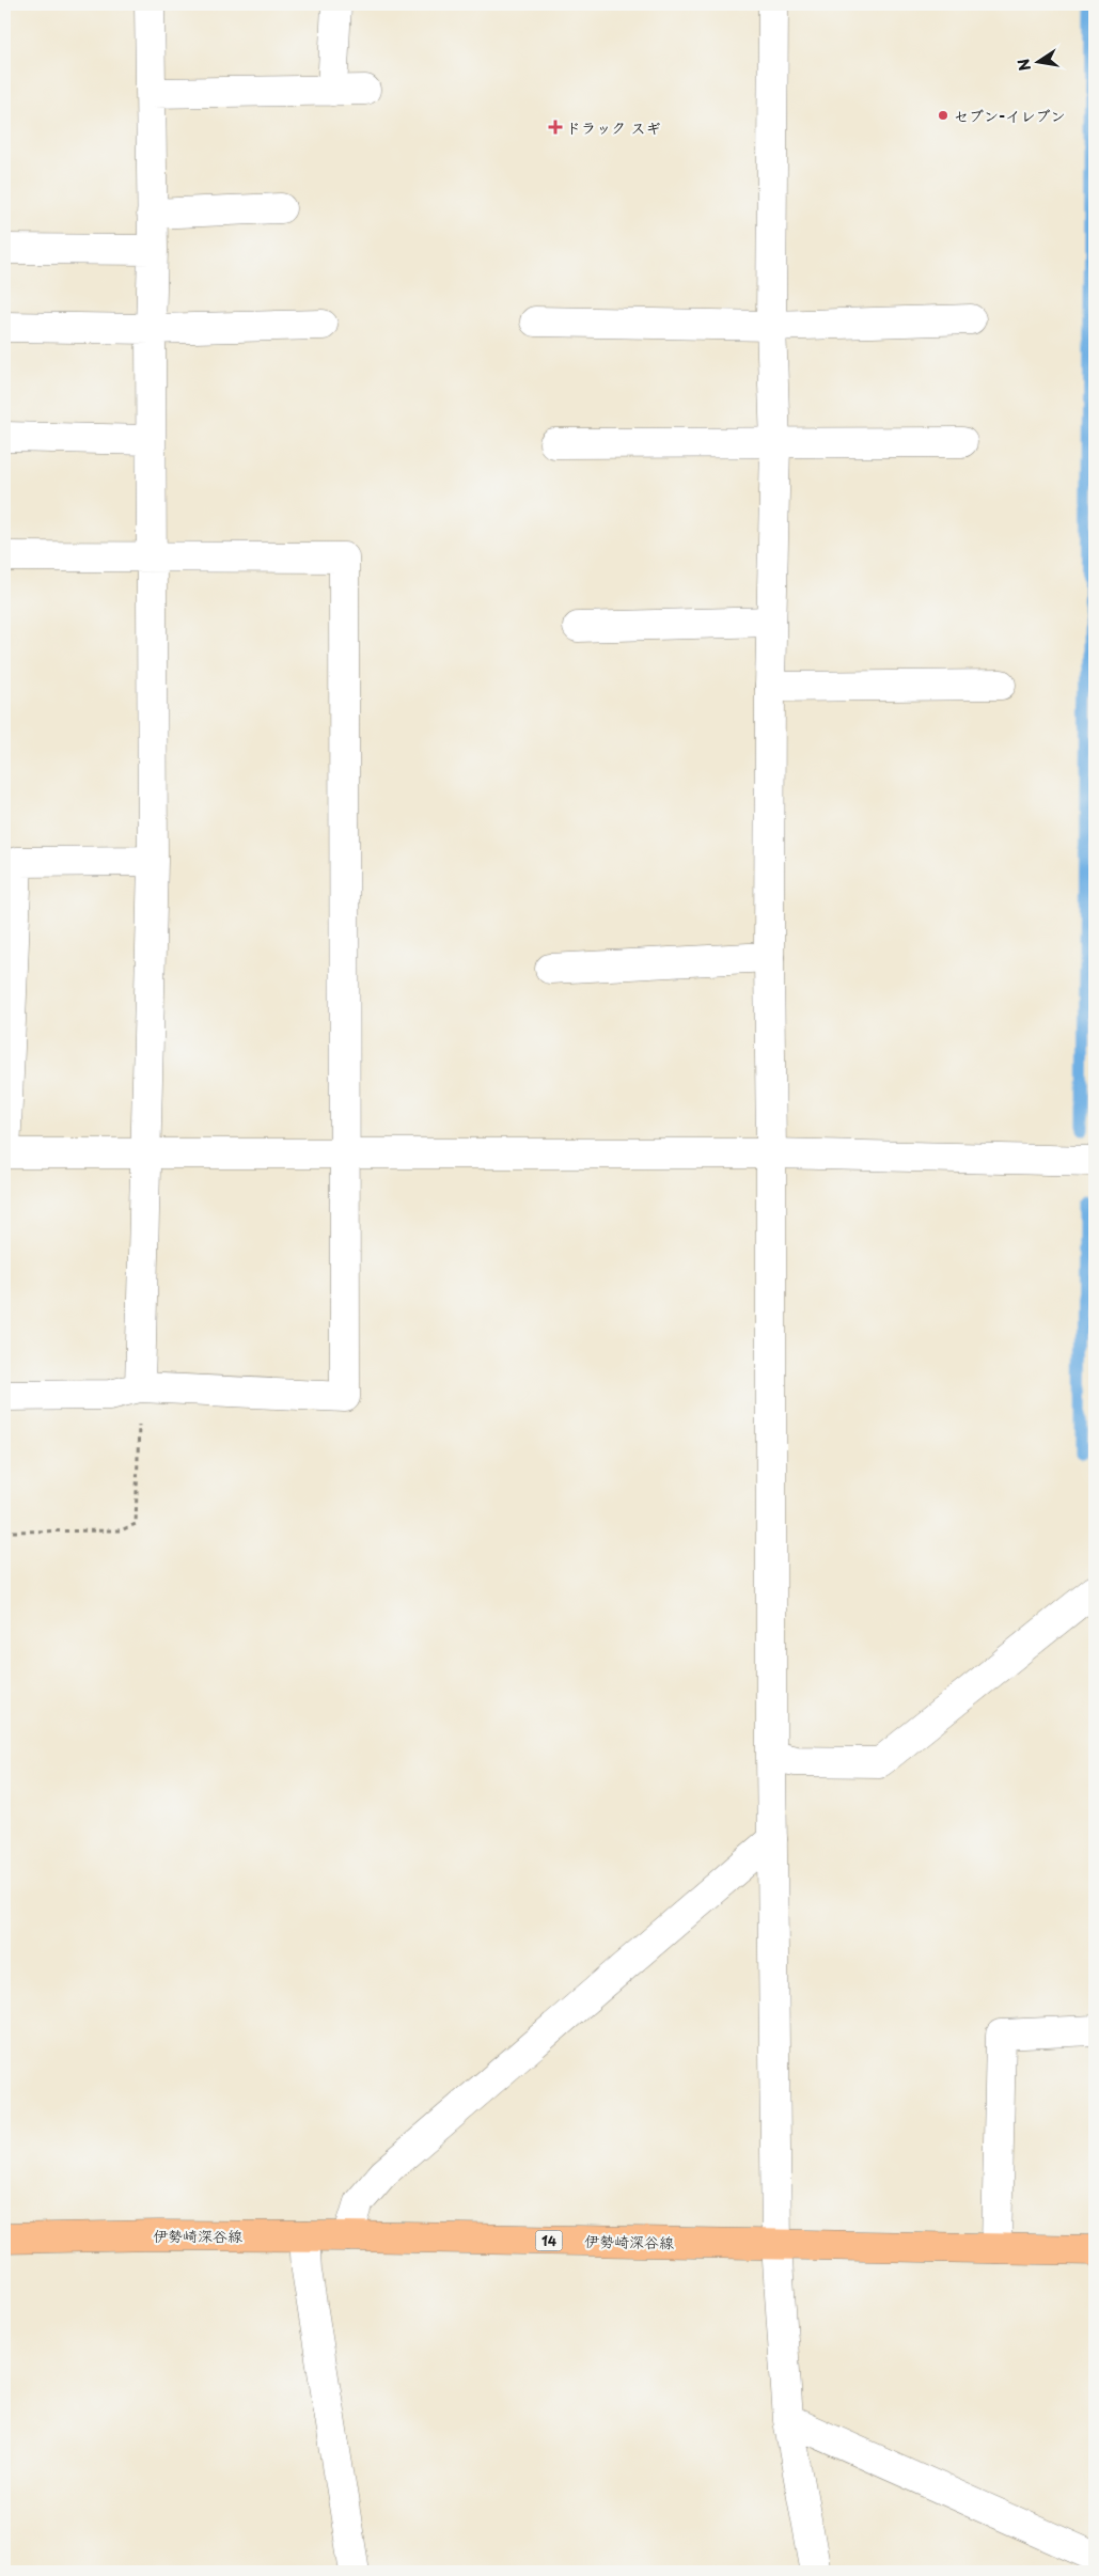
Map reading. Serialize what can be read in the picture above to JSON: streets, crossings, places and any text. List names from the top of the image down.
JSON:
{
  "streets": {
    "main road": ["伊勢崎深谷線", "14"]
  },
  "places": {
    "other": ["セブン-イレブン"],
    "health": ["ドラック スギ"]
  },
  "north": "left"
}
